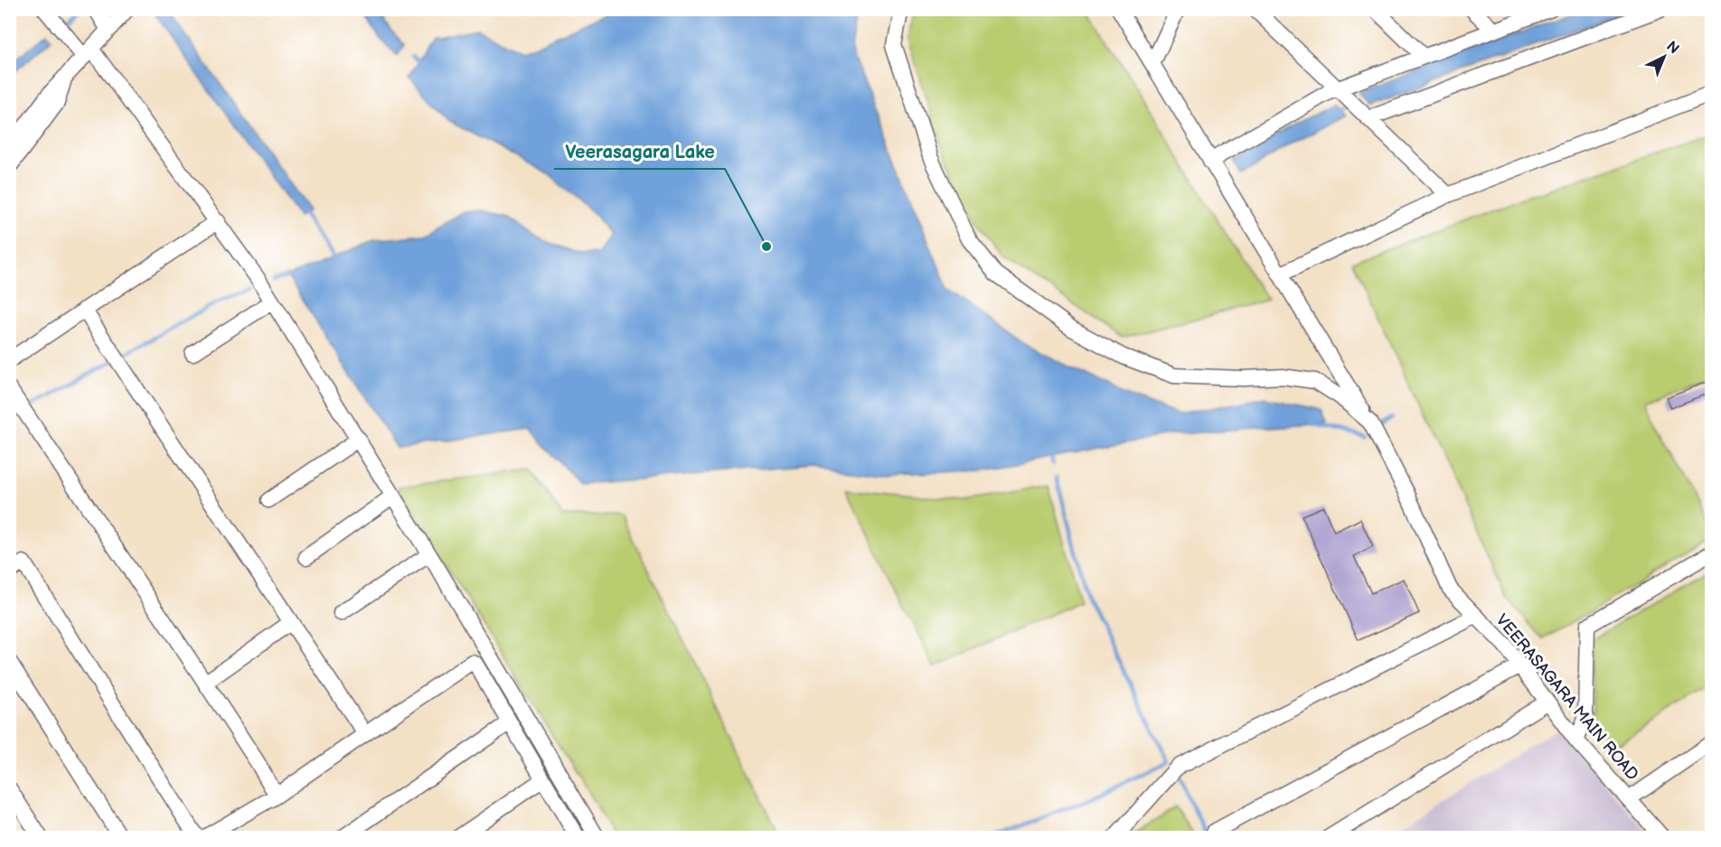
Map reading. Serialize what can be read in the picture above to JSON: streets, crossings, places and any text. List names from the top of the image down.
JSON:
{
  "streets": {
    "street": ["VEERASAGARA MAIN ROAD"]
  },
  "places": ["Veerasagara Lake"],
  "north": "top right"
}
